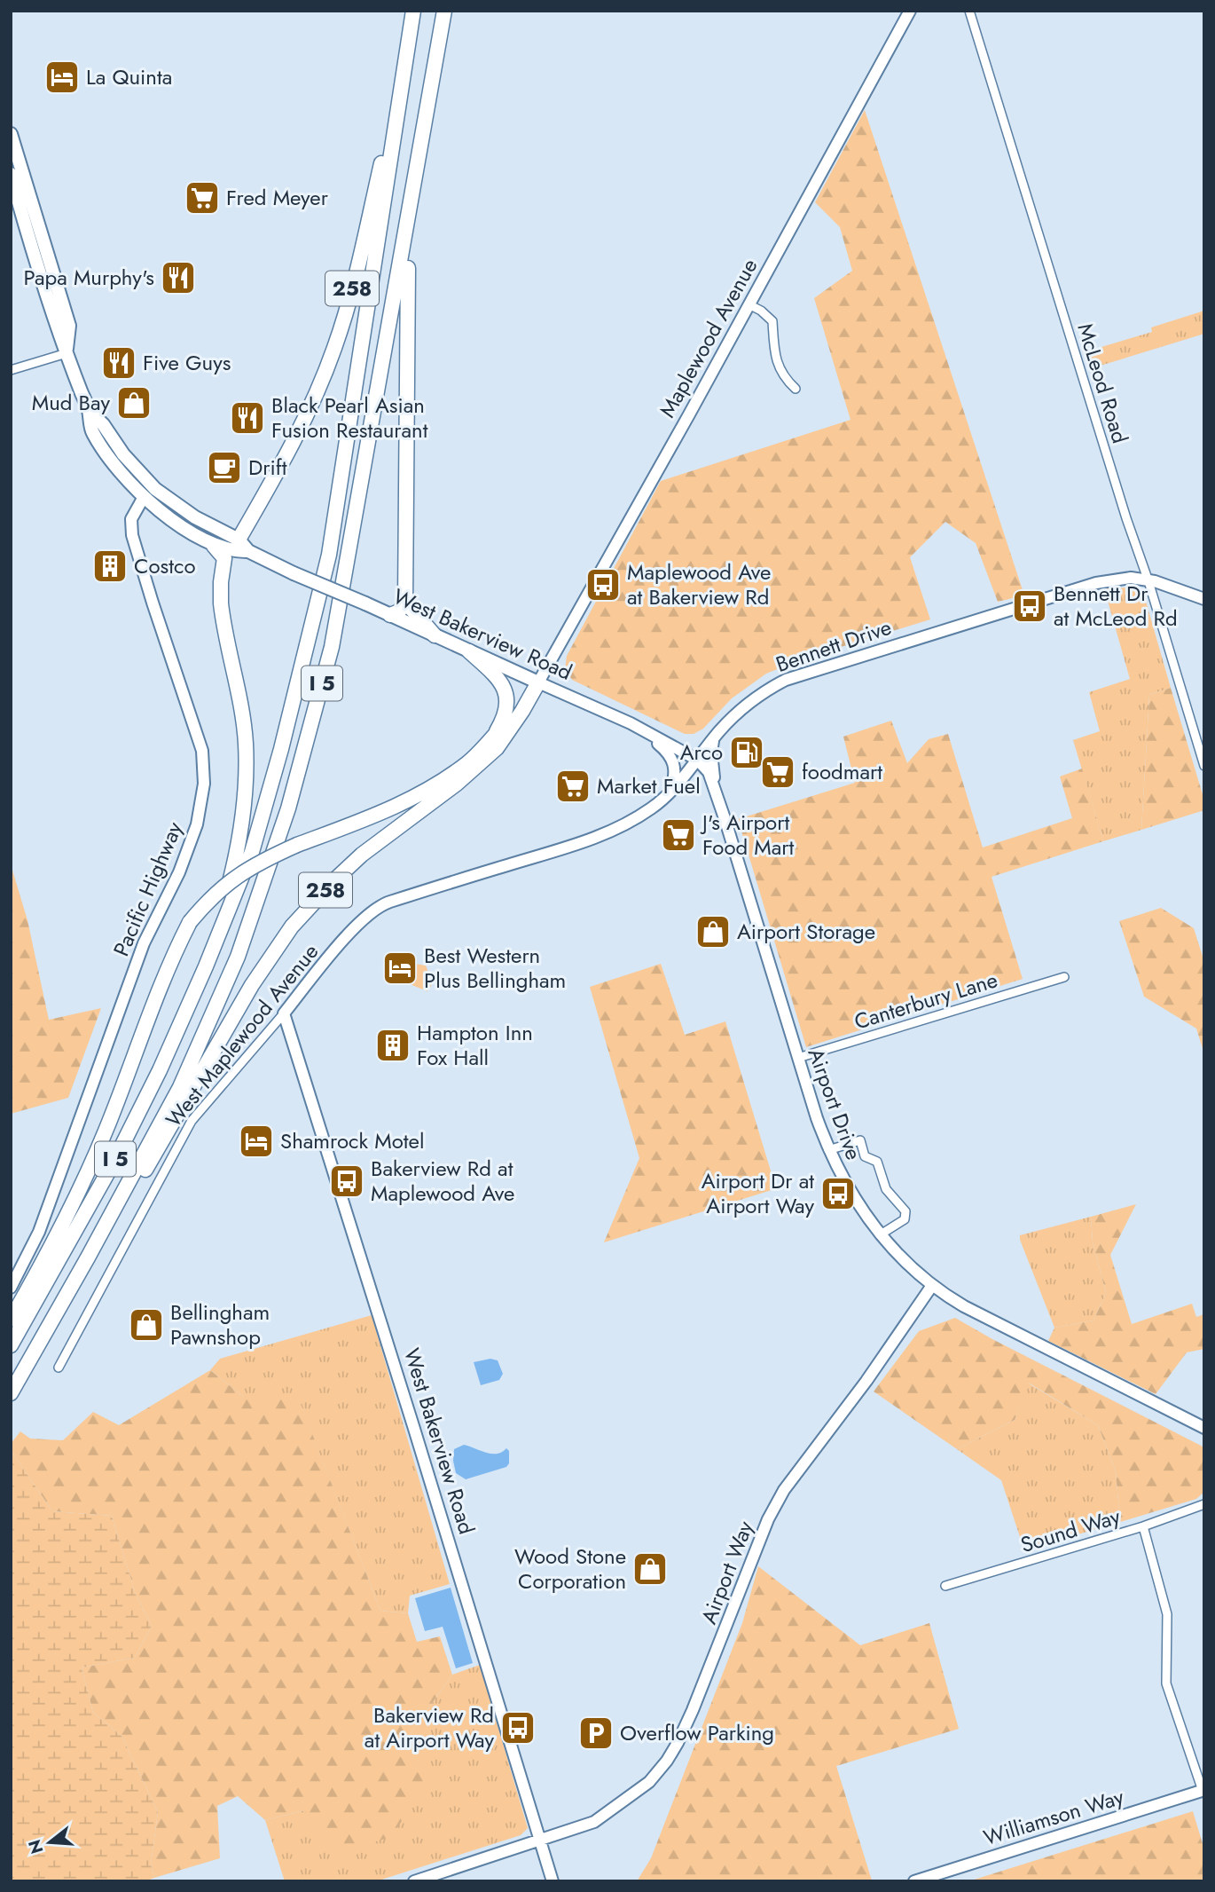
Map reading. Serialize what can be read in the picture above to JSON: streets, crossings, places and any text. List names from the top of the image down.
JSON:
{
  "streets": {
    "highway": ["258", "I 5"],
    "main road": ["West Bakerview Road"],
    "street": [
      "Maplewood Avenue",
      "McLeod Road",
      "Bennett Drive",
      "Pacific Highway",
      "Canterbury Lane",
      "West Maplewood Avenue",
      "Airport Drive",
      "Sound Way",
      "Airport Way",
      "Williamson Way"
    ]
  },
  "crossings": [
    ["258", "Maplewood Avenue"],
    ["258", "West Bakerview Road"],
    ["258", "I 5"],
    ["Maplewood Avenue", "West Bakerview Road"],
    ["McLeod Road", "Bennett Drive"],
    ["West Bakerview Road", "Bennett Drive"],
    ["West Bakerview Road", "Pacific Highway"],
    ["West Bakerview Road", "West Maplewood Avenue"],
    ["West Bakerview Road", "Airport Drive"],
    ["West Bakerview Road", "Airport Way"],
    ["Bennett Drive", "West Maplewood Avenue"],
    ["Bennett Drive", "Airport Drive"],
    ["Canterbury Lane", "Airport Drive"],
    ["Airport Drive", "Airport Way"]
  ],
  "places": {
    "hotel": ["La Quinta", "Best Western Plus Bellingham", "Shamrock Motel"],
    "supermarket": [
      "Fred Meyer",
      "foodmart",
      "Market Fuel",
      "J's Airport Food Mart"
    ],
    "restaurant": ["Papa Murphy's", "Five Guys", "Black Pearl Asian Fusion Restaurant"],
    "shop": [
      "Mud Bay",
      "Airport Storage",
      "Bellingham Pawnshop",
      "Wood Stone Corporation"
    ],
    "cafe": ["Drift"],
    "building": ["Costco", "Hampton Inn Fox Hall"],
    "bus stop": [
      "Maplewood Ave at Bakerview Rd",
      "Bennett Dr at McLeod Rd",
      "Bakerview Rd at Maplewood Ave",
      "Airport Dr at Airport Way",
      "Bakerview Rd at Airport Way"
    ],
    "fuel station": ["Arco"],
    "parking": ["Overflow Parking"]
  },
  "north": "left"
}
